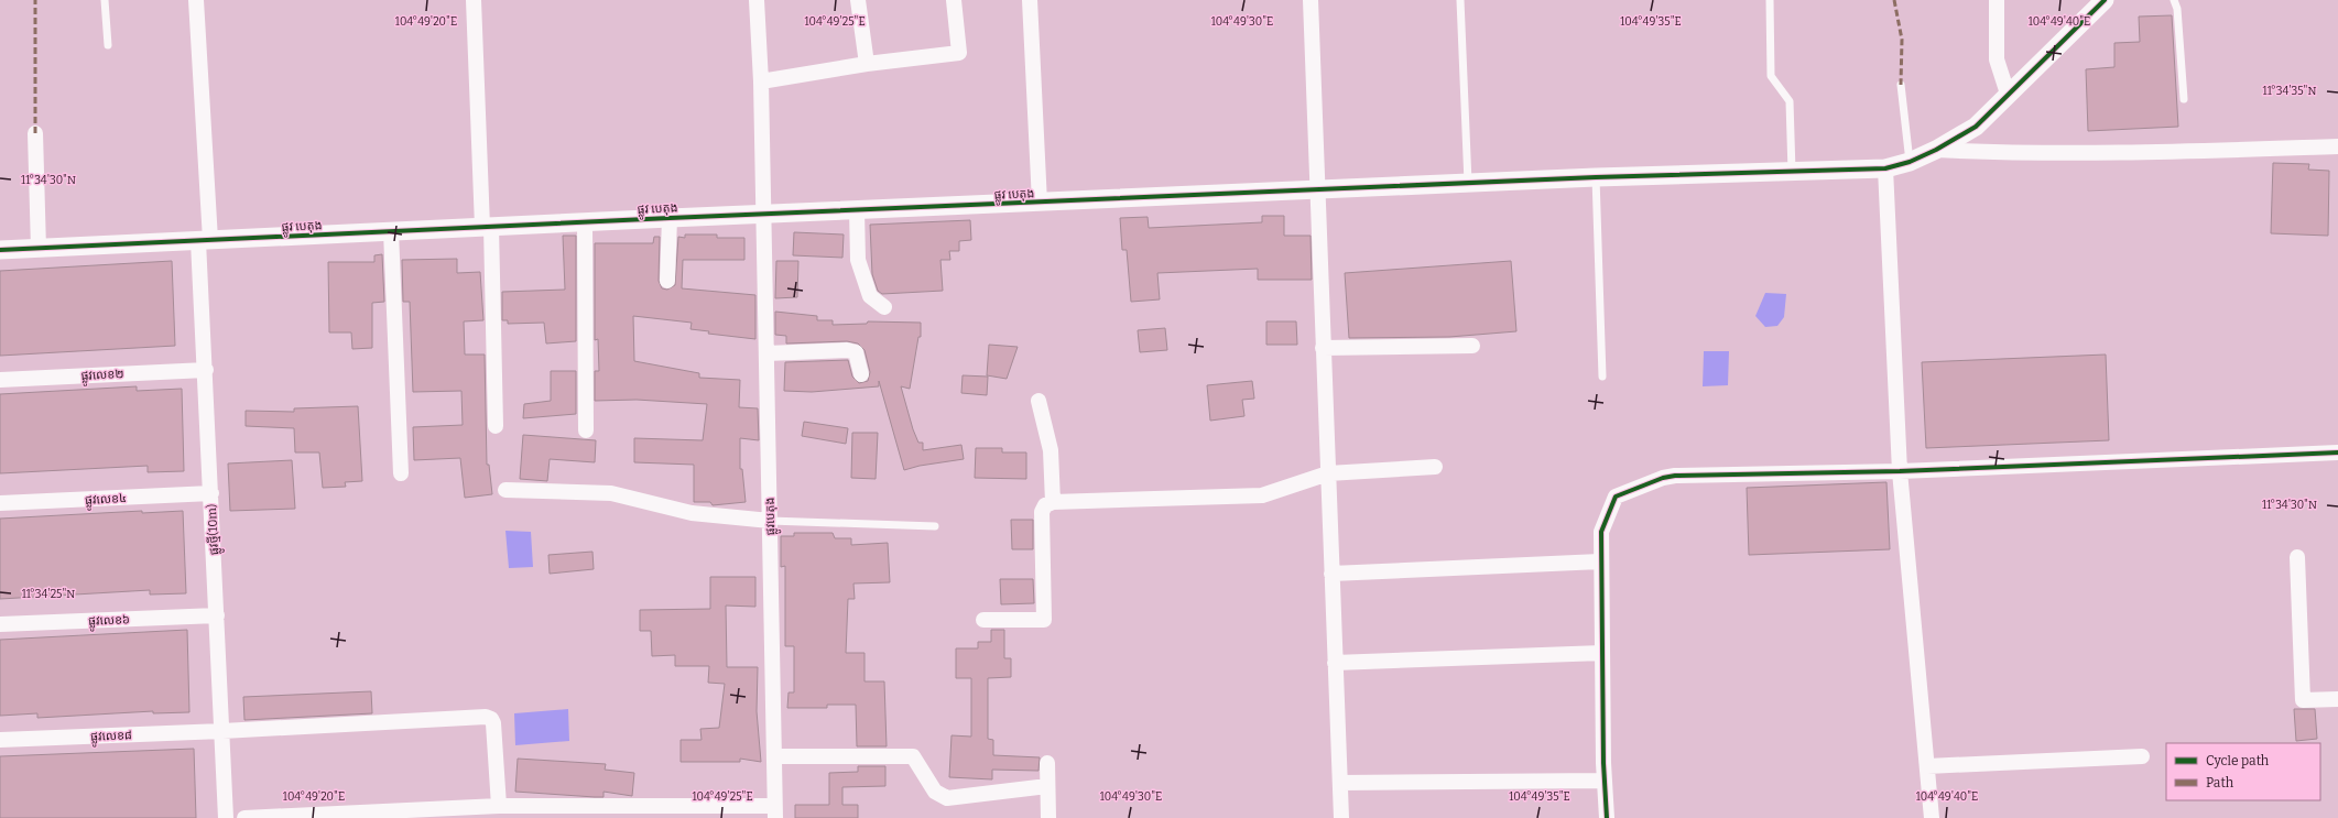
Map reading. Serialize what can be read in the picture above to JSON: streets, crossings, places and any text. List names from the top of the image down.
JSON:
{
  "streets": {
    "street": [
      "ផ្លូវ បេតុង",
      "ផ្លូវលេខ២",
      "ផ្លូវលេខ៤",
      "ផ្លូវបេតុង",
      "ផ្លូវថ្មី(10m)",
      "ផ្លូវលេខ៦",
      "ផ្លូវលេខ៨"
    ]
  },
  "crossings": [
    ["ផ្លូវ បេតុង", "ផ្លូវបេតុង"],
    ["ផ្លូវ បេតុង", "ផ្លូវថ្មី(10m)"],
    ["ផ្លូវលេខ២", "ផ្លូវថ្មី(10m)"],
    ["ផ្លូវលេខ៤", "ផ្លូវថ្មី(10m)"],
    ["ផ្លូវថ្មី(10m)", "ផ្លូវលេខ៦"],
    ["ផ្លូវថ្មី(10m)", "ផ្លូវលេខ៨"]
  ],
  "legend": ["Cycle path", "Path"],
  "coordinates": [
    "104°49'20\"E",
    "104°49'25\"E",
    "104°49'30\"E",
    "104°49'35\"E",
    "104°49'40\"E",
    "11°34'35\"N",
    "11°34'30\"N",
    "11°34'25\"N"
  ]
}
